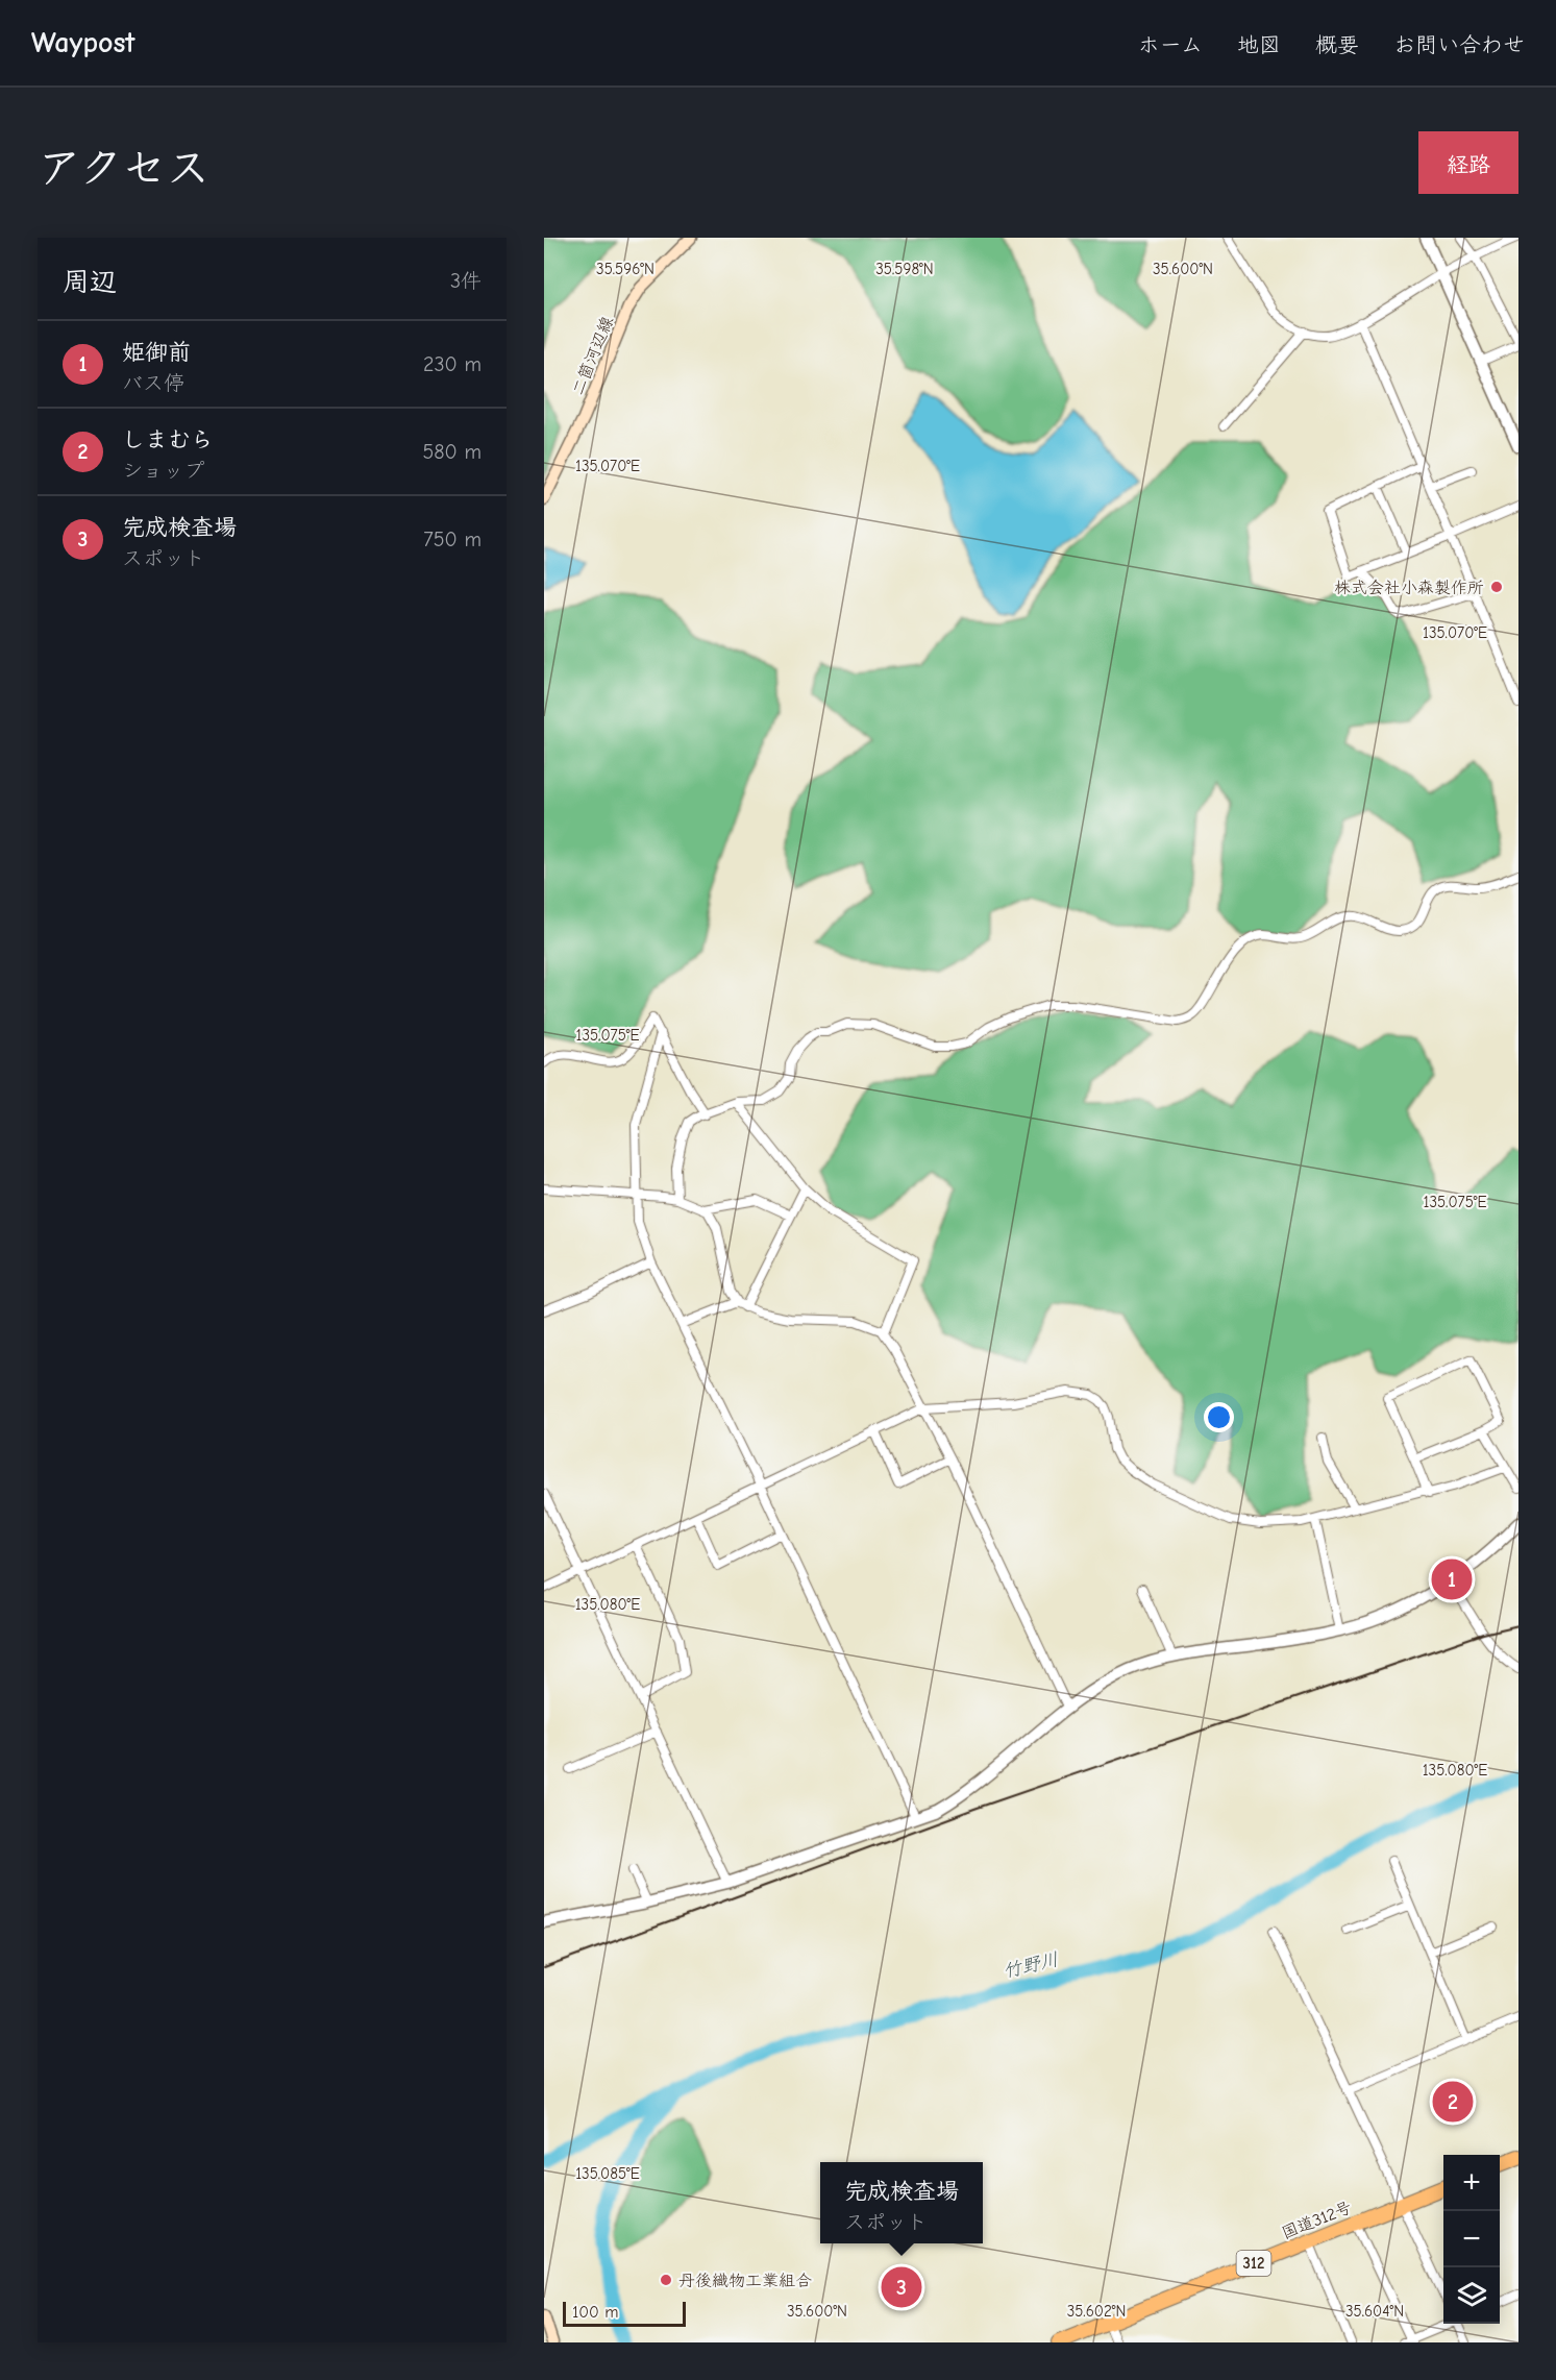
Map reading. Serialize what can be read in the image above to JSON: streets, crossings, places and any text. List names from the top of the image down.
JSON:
{
  "streets": {
    "highway": ["国道312号", "312"],
    "main road": ["二箇河辺線"]
  },
  "water": ["竹野川"],
  "places": ["株式会社小森製作所", "丹後織物工業組合"],
  "scale_bar": "100 m",
  "page": {
    "header": "Waypost",
    "nav": [
      "ホーム",
      "地図",
      "概要",
      "お問い合わせ"
    ],
    "title": "アクセス",
    "buttons": "経路",
    "heading": ["周辺", "3件"],
    "list": [
      {
        "mark": "1",
        "name": "姫御前",
        "note": "バス停",
        "value": "230 m"
      },
      {
        "mark": "2",
        "name": "しまむら",
        "note": "ショップ",
        "value": "580 m"
      },
      {
        "mark": "3",
        "name": "完成検査場",
        "note": "スポット",
        "value": "750 m"
      }
    ],
    "pins": ["1", "2", "3"],
    "map_buttons": ["+", "−"],
    "popup": ["完成検査場", "スポット"],
    "scale": "100 m"
  },
  "coordinates": [
    "35.596°N",
    "35.600°N",
    "35.598°N",
    "135.070°E",
    "135.075°E",
    "135.080°E",
    "135.085°E",
    "35.602°N",
    "35.604°N"
  ]
}
